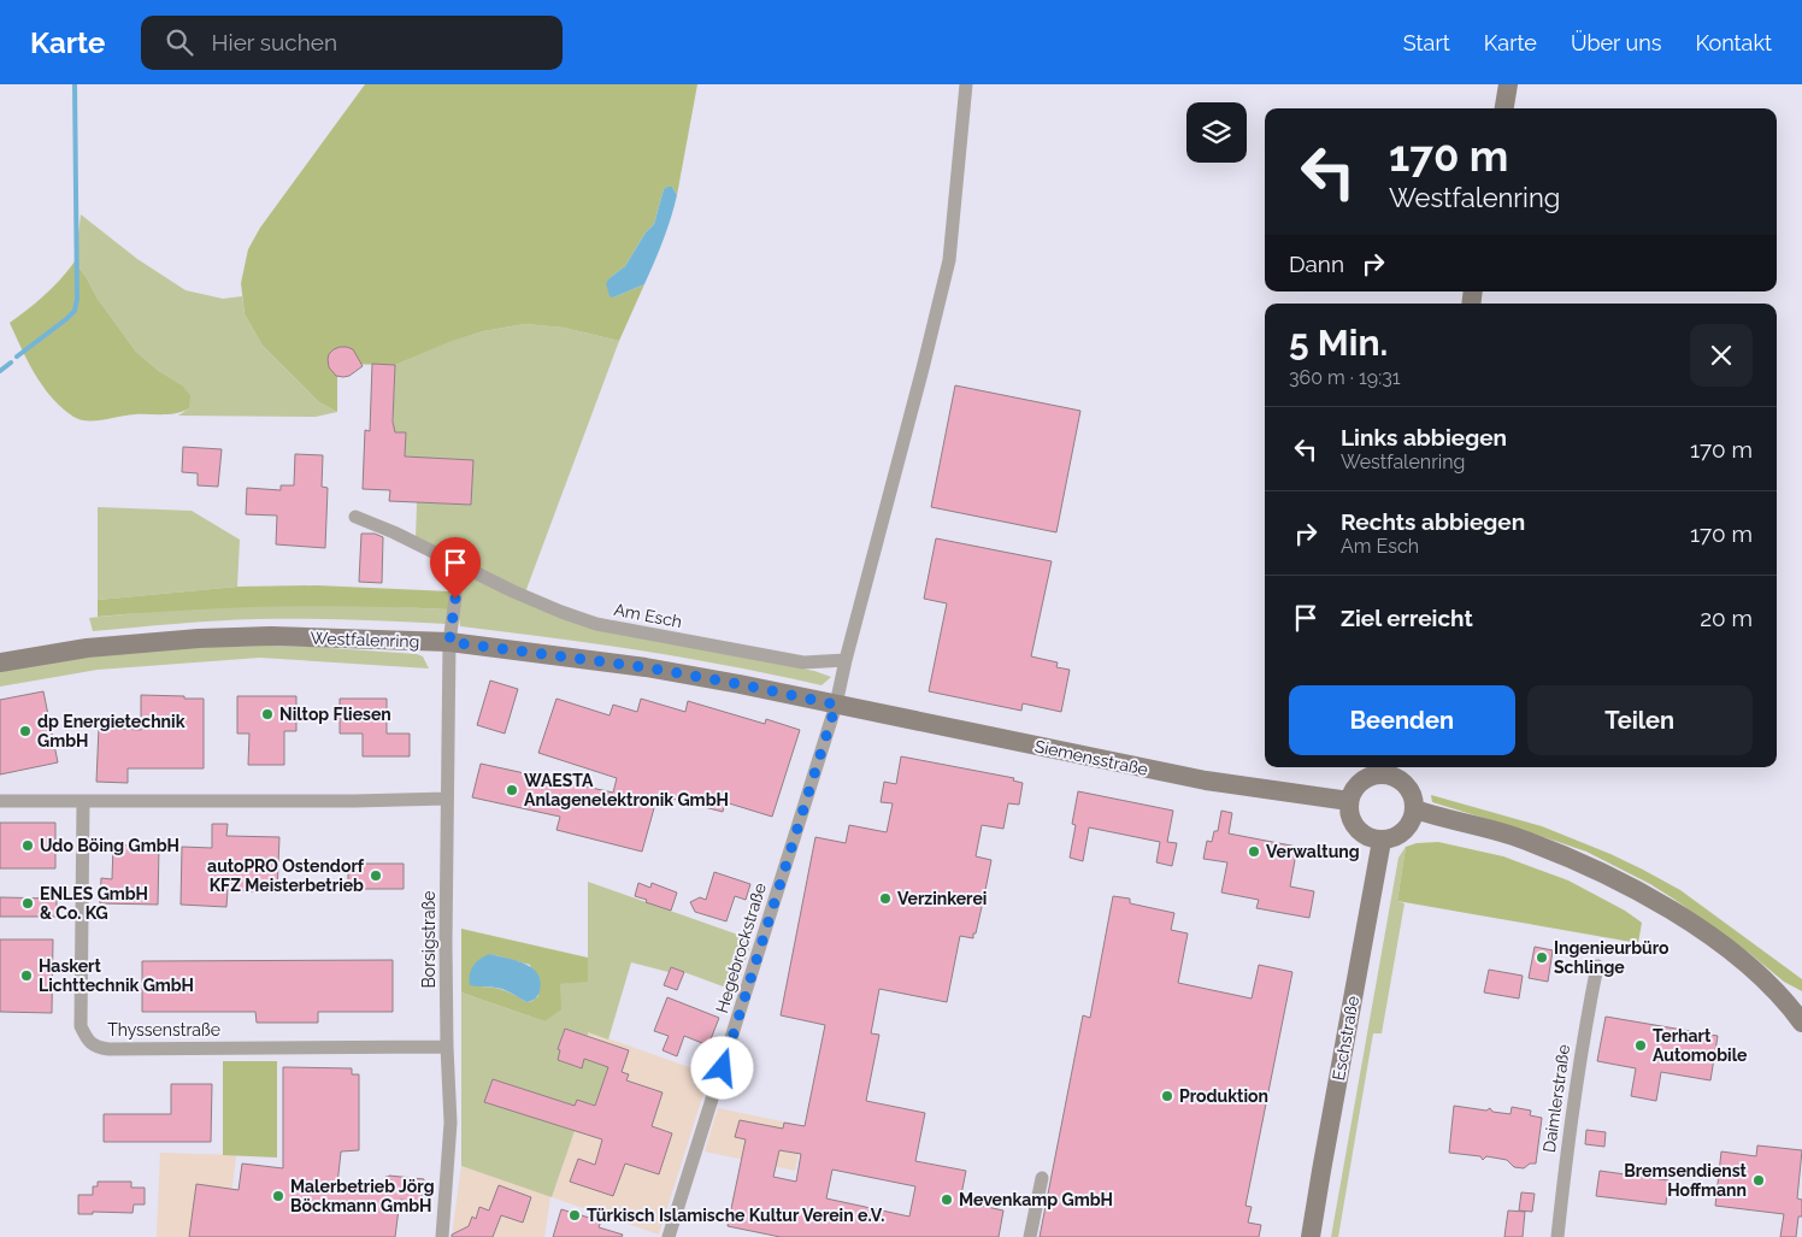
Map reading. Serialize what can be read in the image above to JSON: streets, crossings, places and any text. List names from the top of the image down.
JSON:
{
  "streets": {
    "street": [
      "Am Esch",
      "Westfalenring",
      "Siemensstraße",
      "Borsigstraße",
      "Hegebrockstraße",
      "Thyssenstraße",
      "Eschstraße",
      "Daimlerstraße"
    ]
  },
  "crossings": [
    ["Am Esch", "Hegebrockstraße"],
    ["Westfalenring", "Siemensstraße"],
    ["Westfalenring", "Borsigstraße"],
    ["Westfalenring", "Hegebrockstraße"],
    ["Siemensstraße", "Hegebrockstraße"],
    ["Siemensstraße", "Eschstraße"],
    ["Borsigstraße", "Thyssenstraße"]
  ],
  "places": [
    "Niltop Fliesen",
    "dp Energietechnik GmbH",
    "WAESTA Anlagenelektronik GmbH",
    "Udo Böing GmbH",
    "Verwaltung",
    "autoPRO Ostendorf KFZ Meisterbetrieb",
    "Verzinkerei",
    "ENLES GmbH & Co. KG",
    "Ingenieurbüro Schlinge",
    "Haskert Lichttechnik GmbH",
    "Terhart Automobile",
    "Produktion",
    "Bremsendienst Hoffmann",
    "Malerbetrieb Jörg Böckmann GmbH",
    "Mevenkamp GmbH",
    "Türkisch Islamische Kultur Verein e.V."
  ],
  "page": {
    "header": "Karte",
    "search": "Hier suchen",
    "nav": [
      "Start",
      "Karte",
      "Über uns",
      "Kontakt"
    ],
    "turn": ["170 m", "Westfalenring"],
    "then": "Dann",
    "heading": ["5 Min.", "360 m · 19:31"],
    "list": [
      {
        "name": "Links abbiegen",
        "note": "Westfalenring",
        "value": "170 m"
      },
      {
        "name": "Rechts abbiegen",
        "note": "Am Esch",
        "value": "170 m"
      },
      {
        "name": "Ziel erreicht",
        "value": "20 m"
      }
    ],
    "buttons": ["Beenden", "Teilen"]
  }
}
